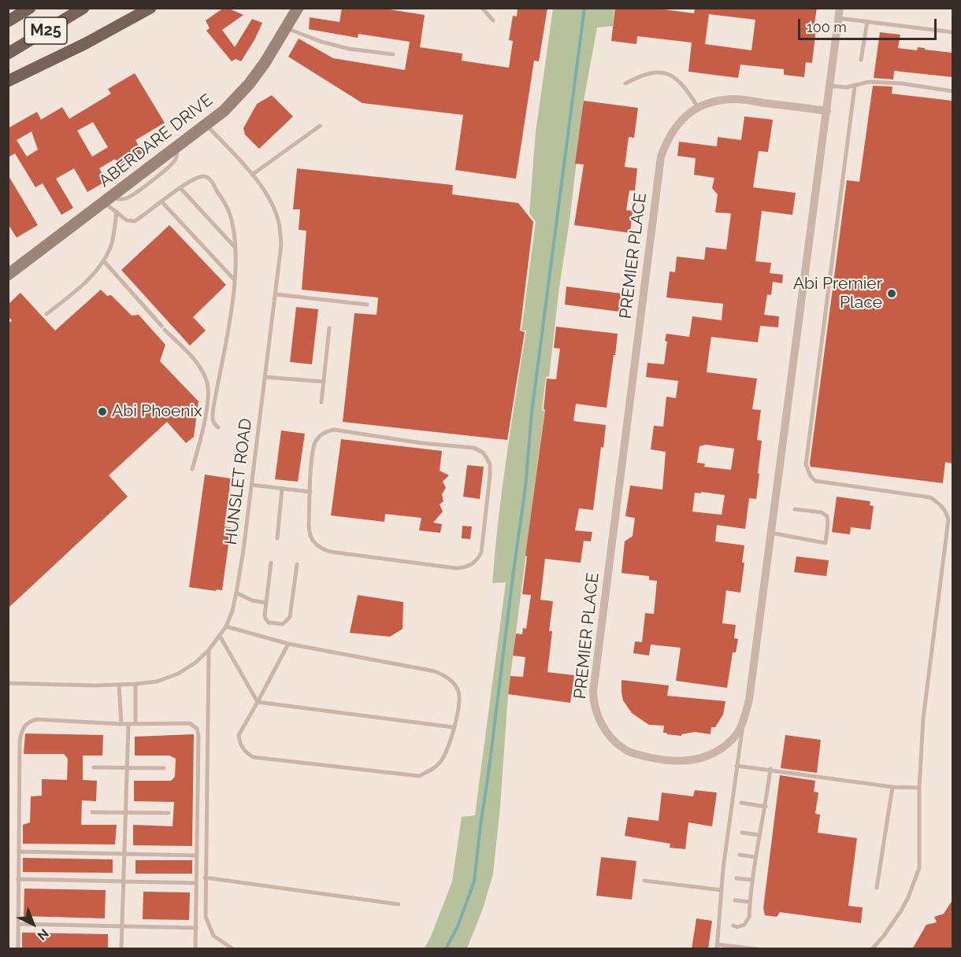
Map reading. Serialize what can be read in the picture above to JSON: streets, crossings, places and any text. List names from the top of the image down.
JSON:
{
  "streets": {
    "main road": ["M25"],
    "street": ["ABERDARE DRIVE", "PREMIER PLACE"],
    "lane": ["HUNSLET ROAD"]
  },
  "crossings": [
    ["ABERDARE DRIVE", "HUNSLET ROAD"]
  ],
  "places": ["Abi Premier Place", "Abi Phoenix"],
  "scale_bar": "100 m",
  "north": "bottom right"
}
